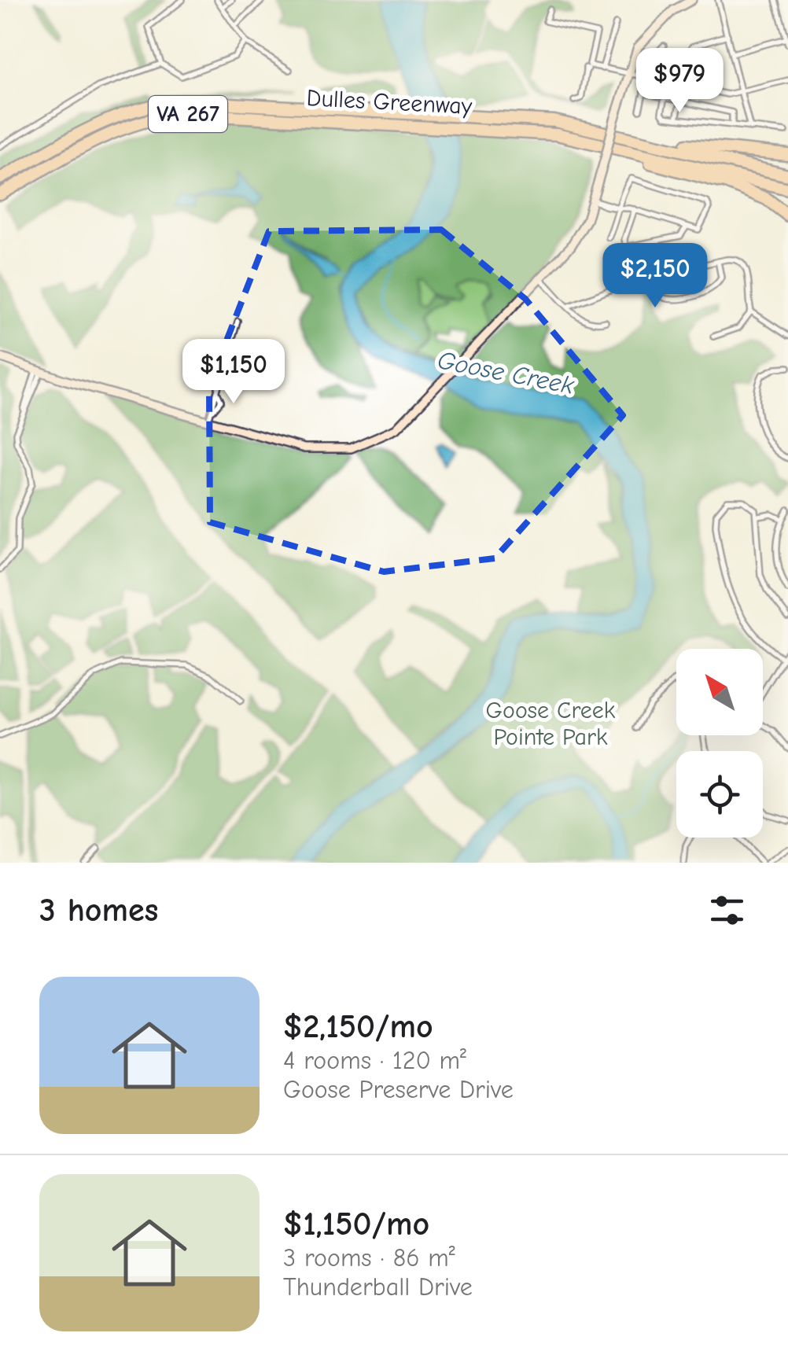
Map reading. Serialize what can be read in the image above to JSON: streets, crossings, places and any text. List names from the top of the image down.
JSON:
{
  "streets": {
    "highway": ["Dulles Greenway", "VA 267"]
  },
  "water": ["Goose Creek"],
  "parks": ["Goose Creek Pointe Park"],
  "north": "top left",
  "page": {
    "price": ["$979", "$2,150", "$1,150"],
    "heading": "3 homes",
    "list": [
      {
        "name": "$2,150/mo",
        "note": "4 rooms · 120 m² · Goose Preserve Drive"
      },
      {
        "name": "$1,150/mo",
        "note": "3 rooms · 86 m² · Thunderball Drive"
      }
    ]
  }
}
